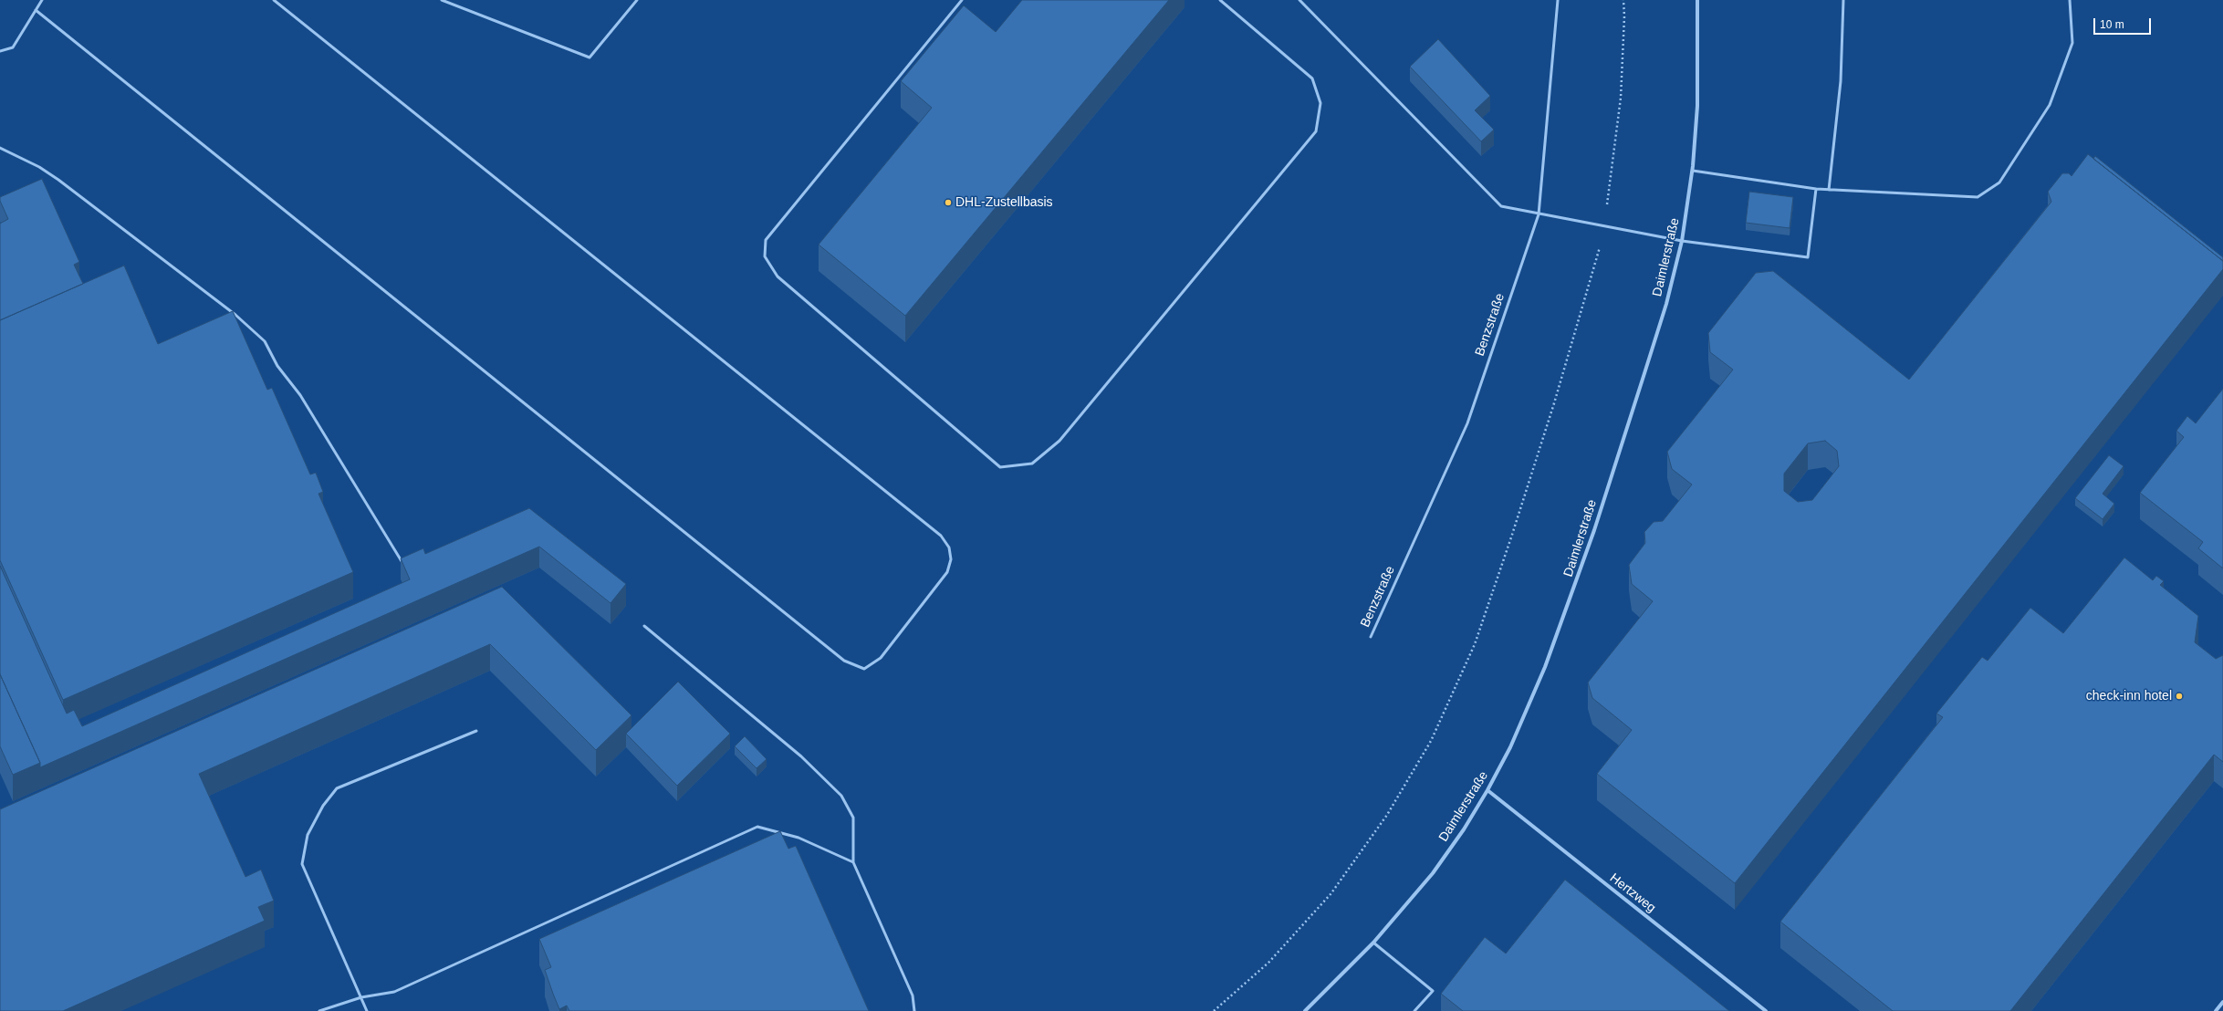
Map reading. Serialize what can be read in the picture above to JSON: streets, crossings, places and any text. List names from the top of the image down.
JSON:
{
  "streets": {
    "street": ["Daimlerstraße", "Hertzweg"],
    "lane": ["Benzstraße"]
  },
  "crossings": [
    ["Daimlerstraße", "Hertzweg"]
  ],
  "places": ["DHL-Zustellbasis", "check-inn hotel"],
  "scale_bar": "10 m"
}
